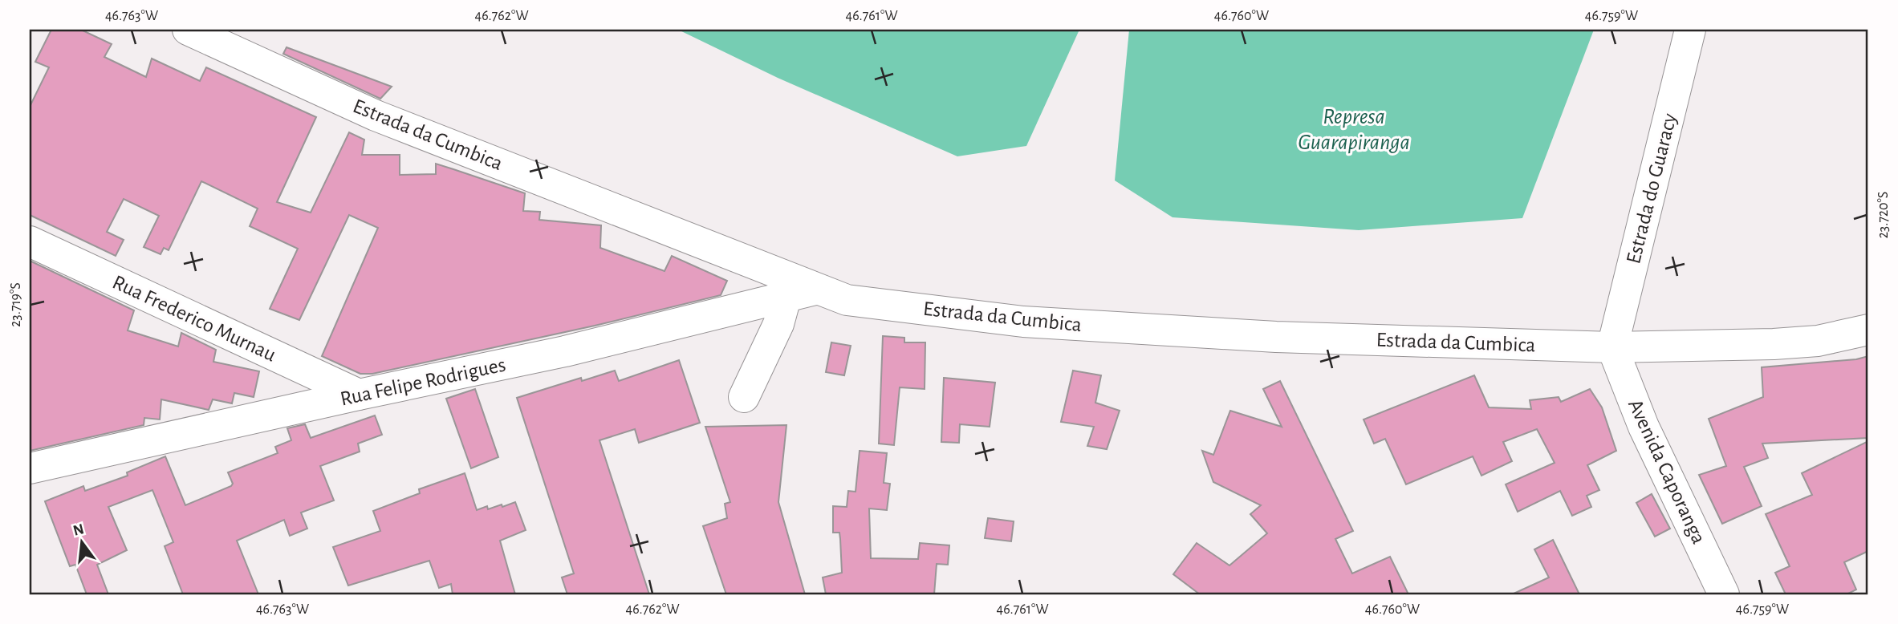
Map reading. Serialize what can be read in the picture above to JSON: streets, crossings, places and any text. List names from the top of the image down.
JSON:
{
  "streets": {
    "street": [
      "Estrada da Cumbica",
      "Estrada do Guaracy",
      "Rua Frederico Murnau",
      "Rua Felipe Rodrigues",
      "Avenida Caporanga"
    ]
  },
  "crossings": [
    ["Estrada da Cumbica", "Estrada do Guaracy"],
    ["Estrada da Cumbica", "Rua Felipe Rodrigues"],
    ["Estrada da Cumbica", "Avenida Caporanga"],
    ["Estrada do Guaracy", "Avenida Caporanga"],
    ["Rua Frederico Murnau", "Rua Felipe Rodrigues"]
  ],
  "water": ["Represa Guarapiranga"],
  "north": "top",
  "coordinates": [
    "46.763°W",
    "46.762°W",
    "46.761°W",
    "46.760°W",
    "46.759°W",
    "23.720°S",
    "23.719°S"
  ]
}
